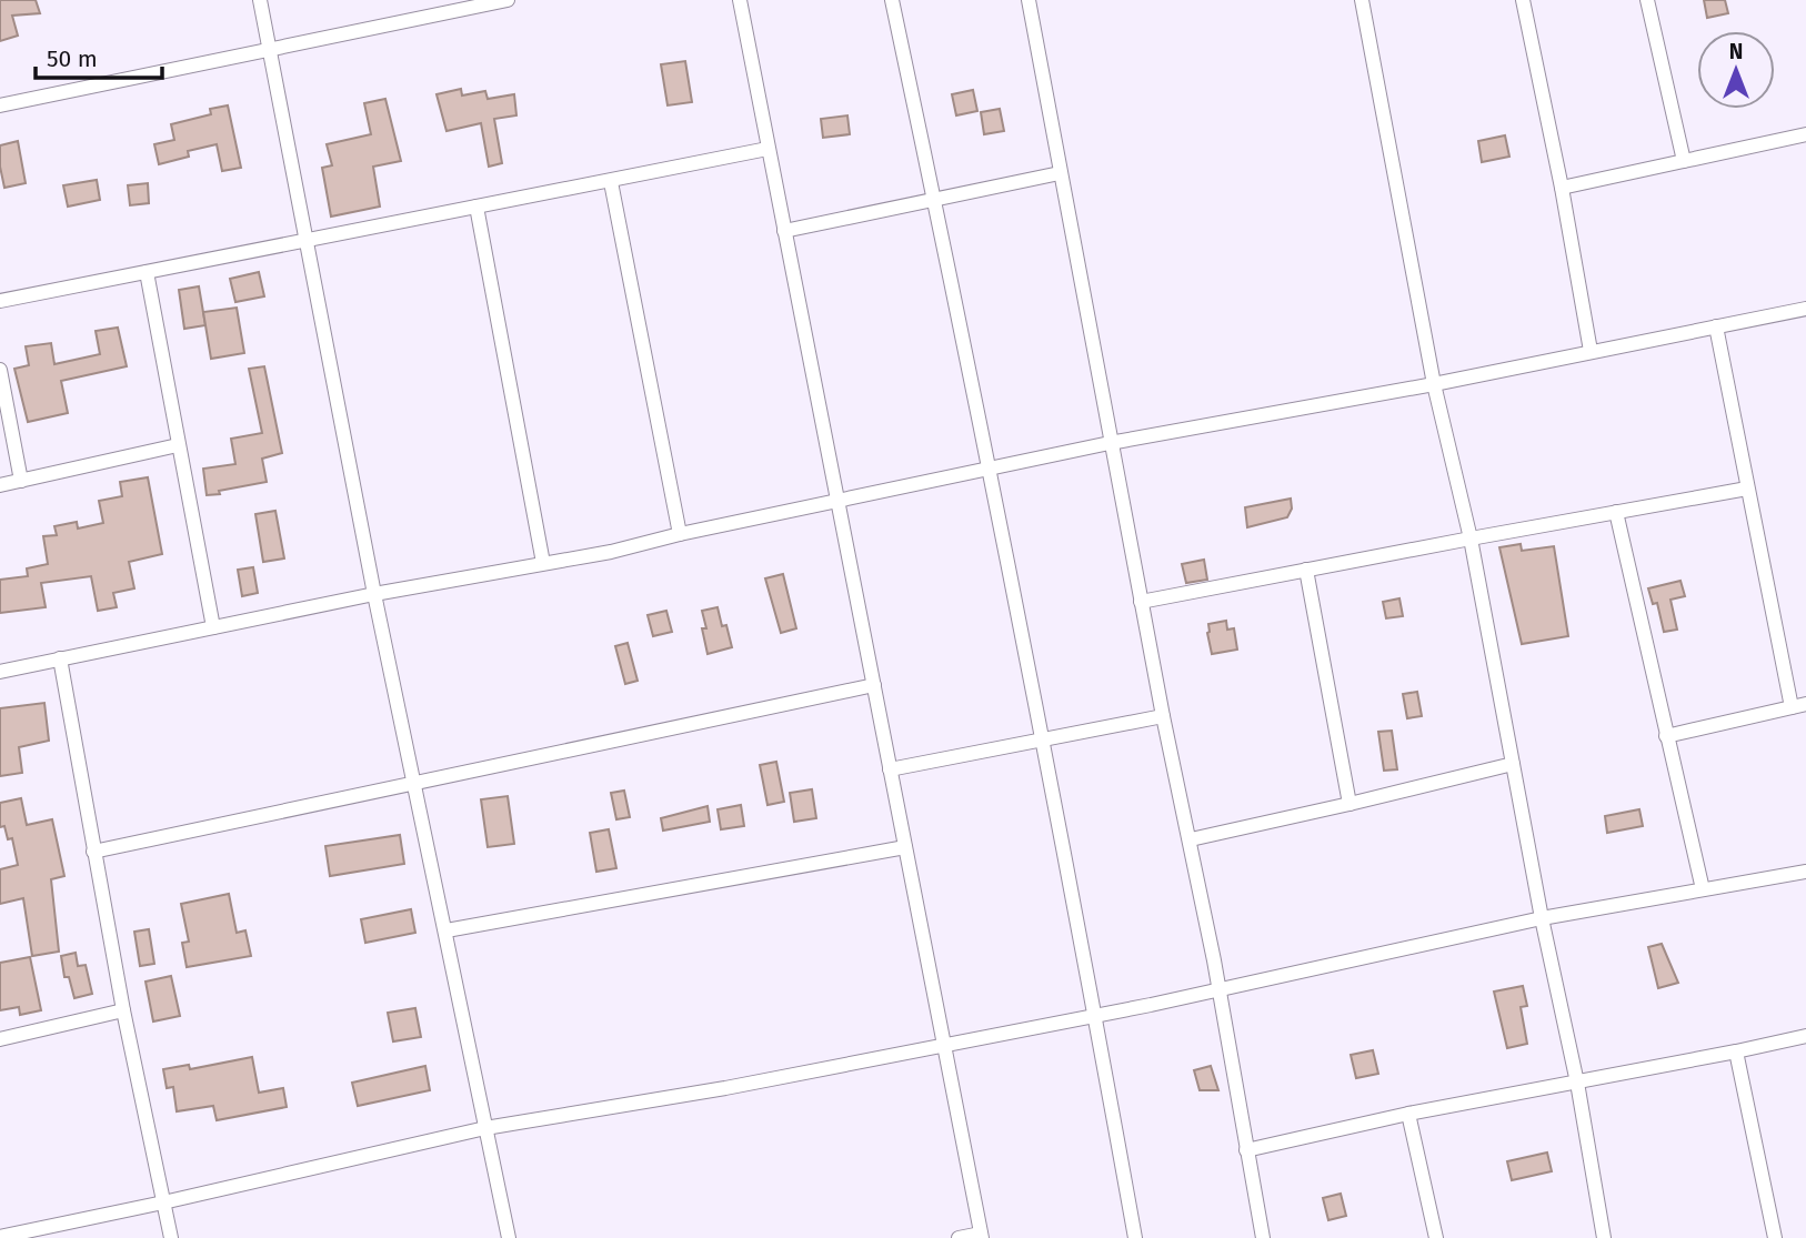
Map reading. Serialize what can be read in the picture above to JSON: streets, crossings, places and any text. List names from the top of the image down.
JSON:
{
  "scale_bar": "50 m",
  "north": "top"
}
